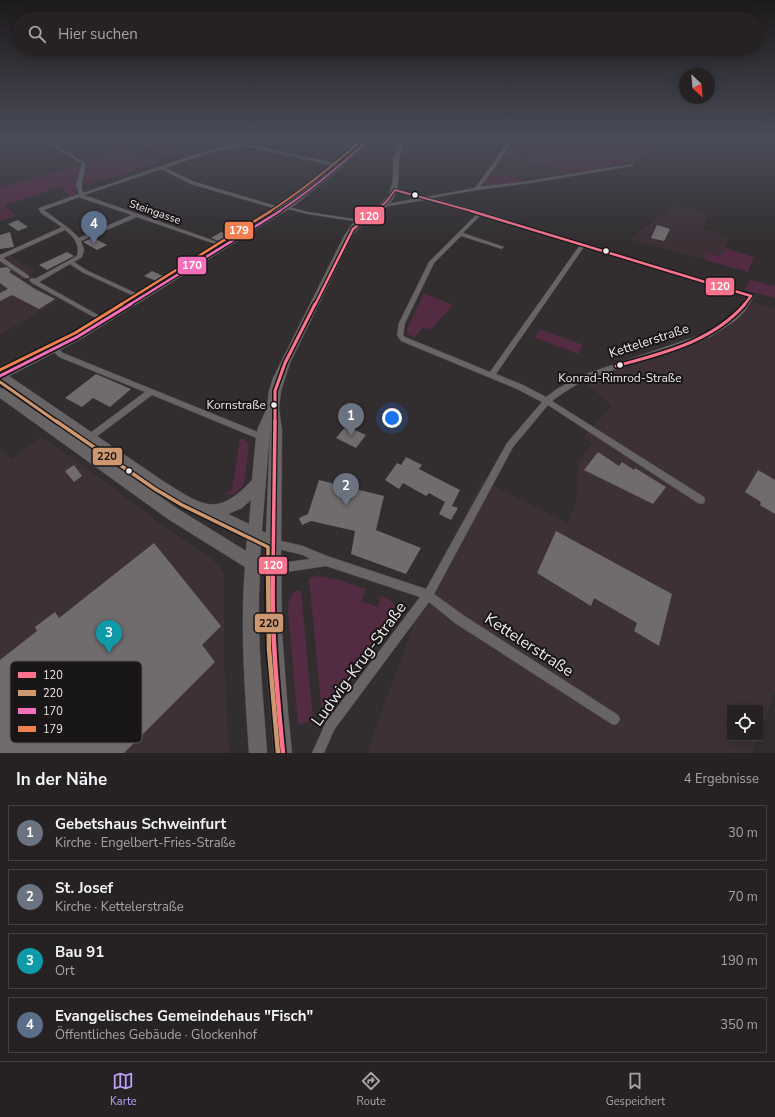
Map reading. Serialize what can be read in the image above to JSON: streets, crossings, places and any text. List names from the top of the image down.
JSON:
{
  "streets": {
    "street": ["Steingasse", "Kettelerstraße", "Ludwig-Krug-Straße"]
  },
  "crossings": [
    ["Kettelerstraße", "Ludwig-Krug-Straße"]
  ],
  "places": ["Konrad-Rimrod-Straße", "Kornstraße"],
  "lines": [
    "transit line 170",
    "transit line 179",
    "transit line 120",
    "transit line 220"
  ],
  "legend": [
    "120",
    "220",
    "170",
    "179"
  ],
  "north": "bottom right",
  "page": {
    "search": "Hier suchen",
    "pins": [
      "4",
      "1",
      "2",
      "3"
    ],
    "heading": ["In der Nähe", "4 Ergebnisse"],
    "list": [
      {
        "mark": "1",
        "name": "Gebetshaus Schweinfurt",
        "note": "Kirche · Engelbert-Fries-Straße",
        "value": "30 m"
      },
      {
        "mark": "2",
        "name": "St. Josef",
        "note": "Kirche · Kettelerstraße",
        "value": "70 m"
      },
      {
        "mark": "3",
        "name": "Bau 91",
        "note": "Ort",
        "value": "190 m"
      },
      {
        "mark": "4",
        "name": "Evangelisches Gemeindehaus \"Fisch\"",
        "note": "Öffentliches Gebäude · Glockenhof",
        "value": "350 m"
      }
    ],
    "nav": ["Karte", "Route", "Gespeichert"]
  }
}
